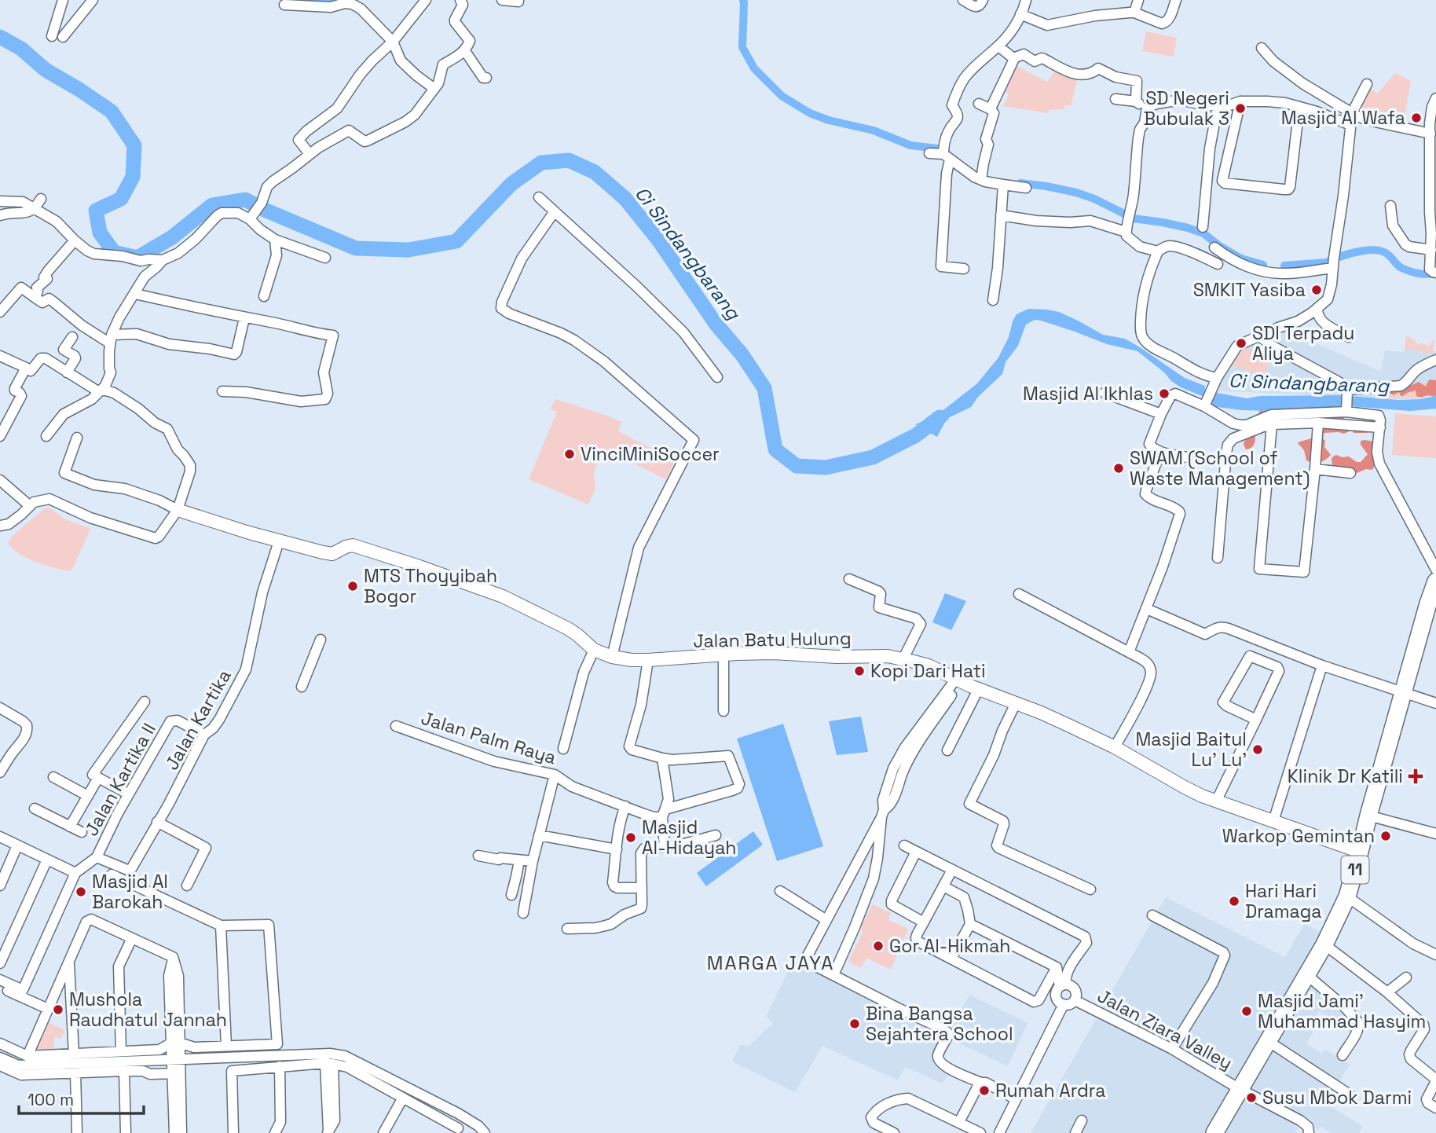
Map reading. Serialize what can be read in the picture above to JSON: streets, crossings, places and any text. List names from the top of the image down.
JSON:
{
  "streets": {
    "highway": ["11"],
    "street": [
      "Jalan Batu Hulung",
      "Jalan Kartika",
      "Jalan Palm Raya",
      "Jalan Kartika II",
      "Jalan Ziara Valley"
    ]
  },
  "crossings": [
    ["Jalan Batu Hulung", "Jalan Kartika"],
    ["Jalan Batu Hulung", "11"],
    ["Jalan Kartika", "Jalan Kartika II"],
    ["11", "Jalan Ziara Valley"]
  ],
  "districts": ["MARGA JAYA"],
  "water": ["Ci Sindangbarang"],
  "places": {
    "other": [
      "SD Negeri Bubulak 3",
      "Masjid Al Wafa",
      "SMKIT Yasiba",
      "SDI Terpadu Aliya",
      "Masjid Al Ikhlas",
      "VinciMiniSoccer",
      "SWAM (School of Waste Management)",
      "MTS Thoyyibah Bogor",
      "Kopi Dari Hati",
      "Masjid Baitul Lu' Lu'",
      "Warkop Gemintan",
      "Masjid Al-Hidayah",
      "Masjid Al Barokah",
      "Hari Hari Dramaga",
      "Gor Al-Hikmah",
      "Mushola Raudhatul Jannah",
      "Masjid Jami' Muhammad Hasyim",
      "Bina Bangsa Sejahtera School",
      "Rumah Ardra",
      "Susu Mbok Darmi"
    ],
    "health": ["Klinik Dr Katili"]
  },
  "scale_bar": "100 m"
}
